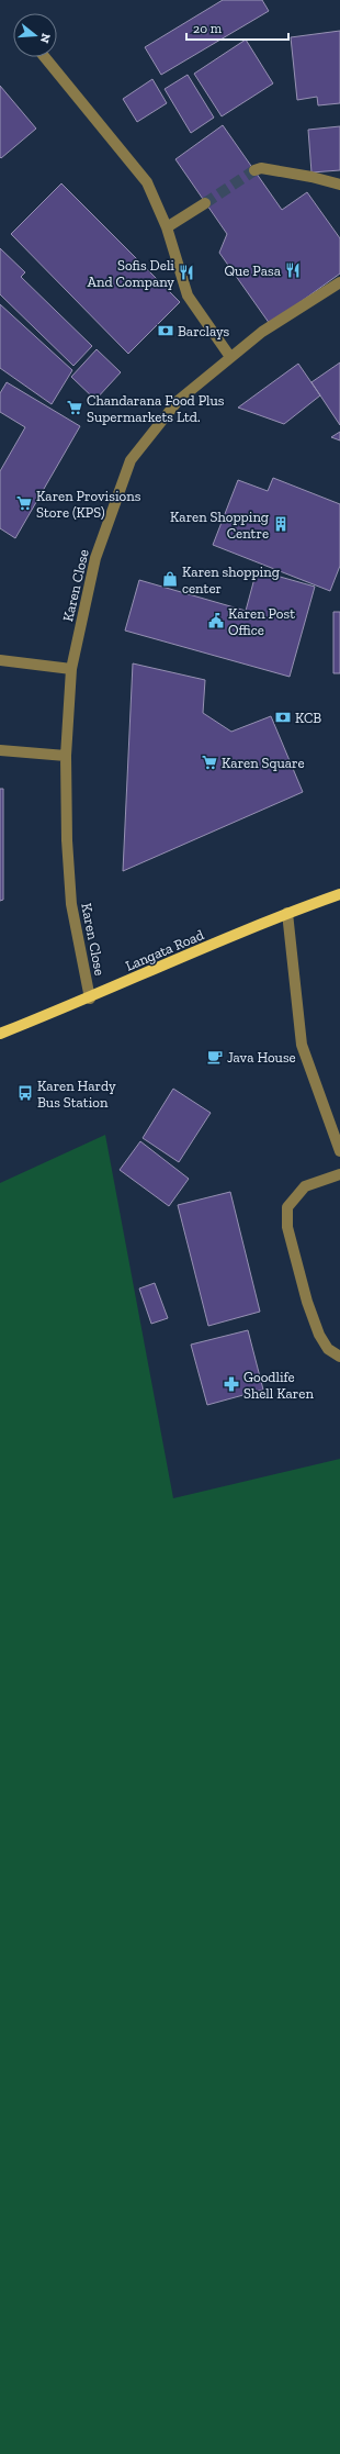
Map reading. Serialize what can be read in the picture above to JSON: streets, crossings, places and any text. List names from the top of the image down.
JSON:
{
  "streets": {
    "main road": ["Langata Road"],
    "lane": ["Karen Close"]
  },
  "crossings": [
    ["Karen Close", "Langata Road"]
  ],
  "places": {
    "restaurant": ["Que Pasa", "Sofis Deli And Company"],
    "bank": ["Barclays", "KCB"],
    "supermarket": ["Chandarana Food Plus Supermarkets Ltd.", "Karen Provisions Store (KPS)", "Karen Square"],
    "building": ["Karen Shopping Centre"],
    "shop": ["Karen shopping center"],
    "public building": ["Karen Post Office"],
    "cafe": ["Java House"],
    "bus stop": ["Karen Hardy Bus Station"],
    "pharmacy": ["Goodlife Shell Karen"]
  },
  "scale_bar": "20 m",
  "north": "right"
}
